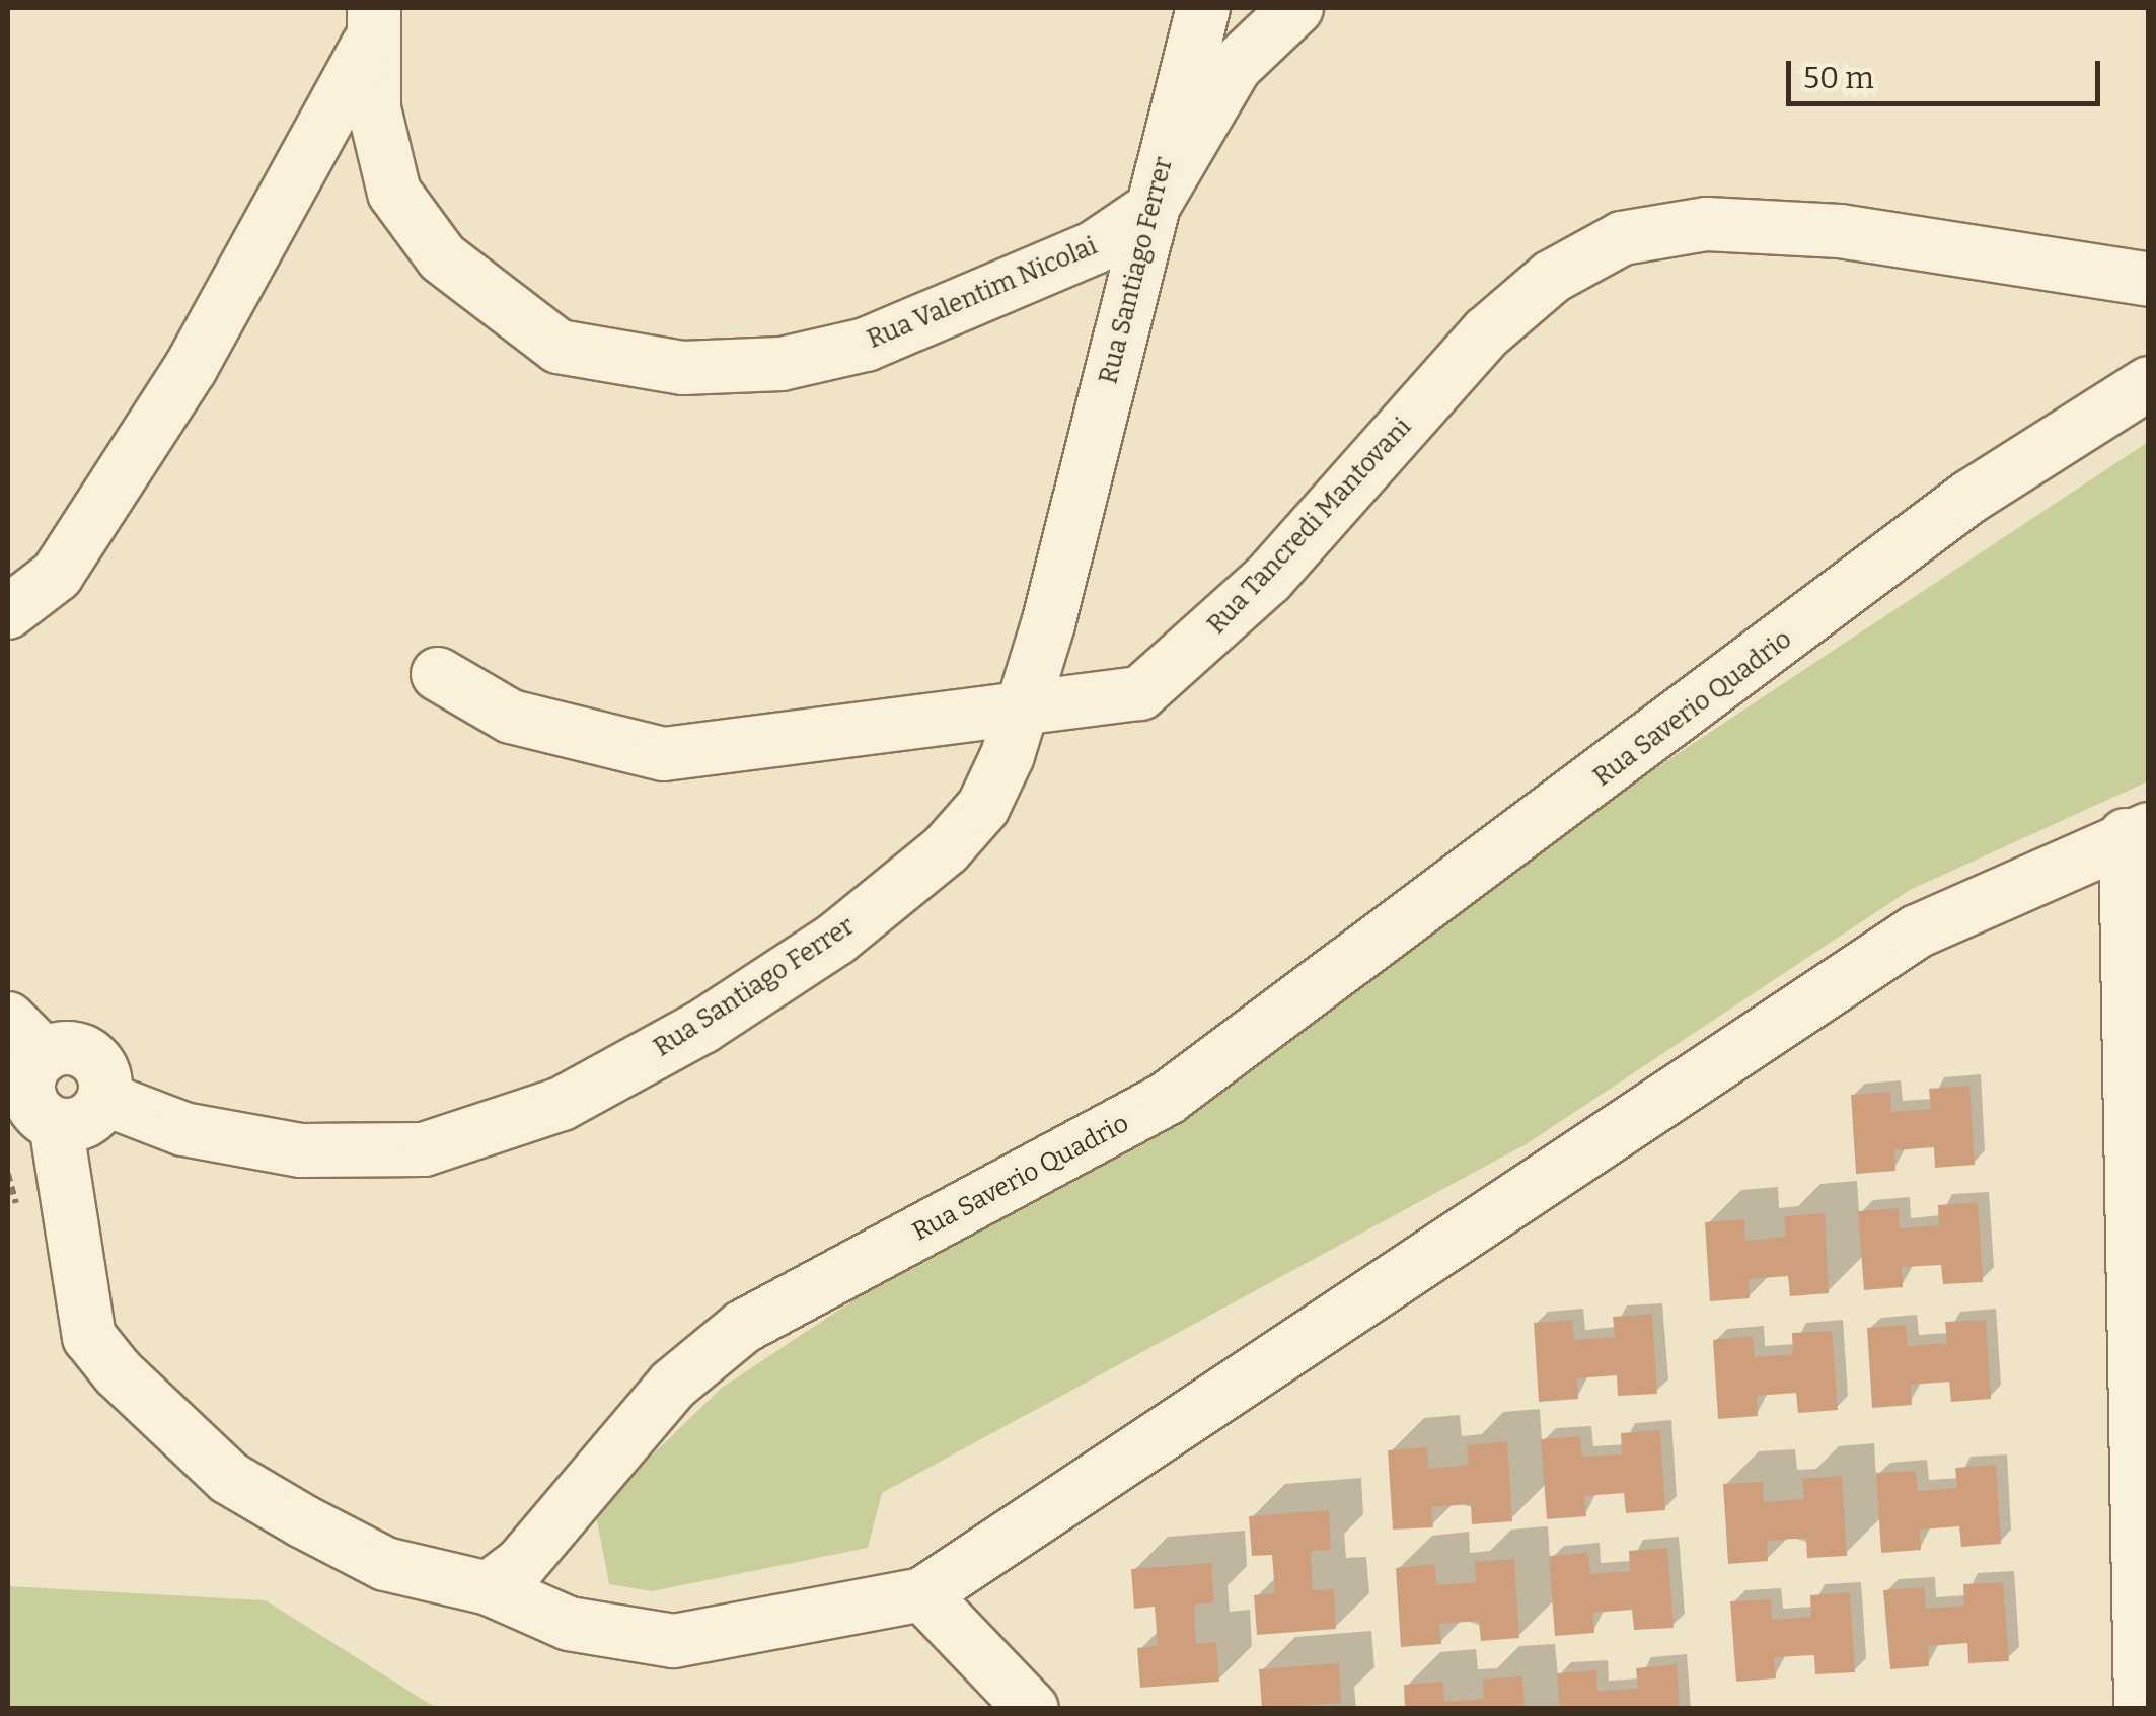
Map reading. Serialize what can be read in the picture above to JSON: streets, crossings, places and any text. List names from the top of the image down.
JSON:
{
  "streets": {
    "street": [
      "Rua Santiago Ferrer",
      "Rua Valentim Nicolai",
      "Rua Tancredi Mantovani",
      "Rua Saverio Quadrio"
    ]
  },
  "crossings": [
    ["Rua Santiago Ferrer", "Rua Valentim Nicolai"],
    ["Rua Santiago Ferrer", "Rua Tancredi Mantovani"]
  ],
  "scale_bar": "50 m"
}
